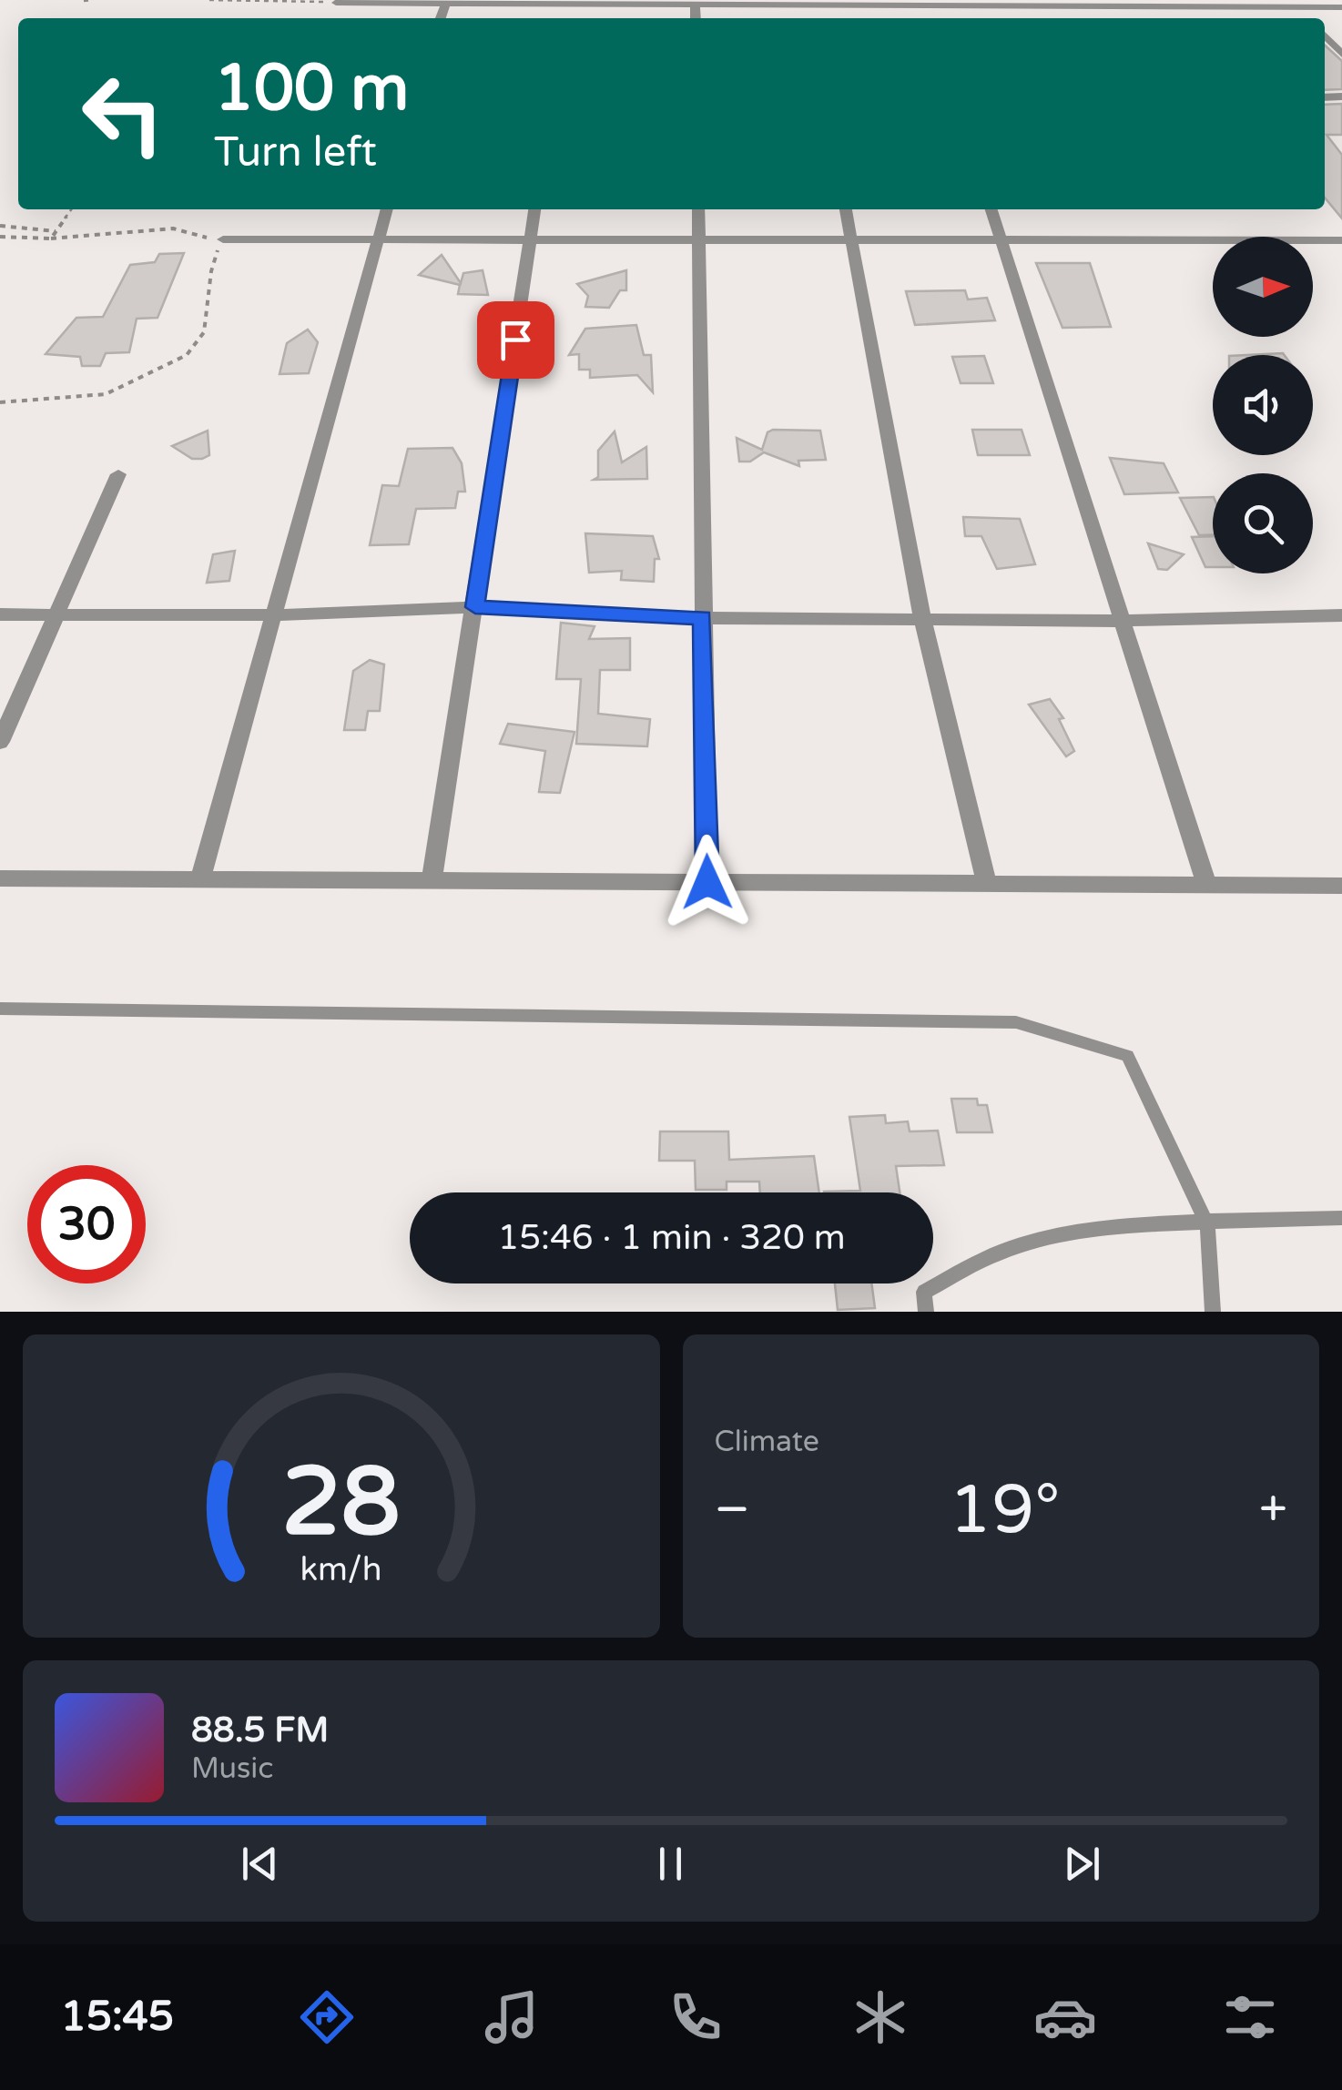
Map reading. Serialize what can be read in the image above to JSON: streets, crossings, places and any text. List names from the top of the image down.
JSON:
{
  "north": "right",
  "page": {
    "turn": ["100 m", "Turn left"],
    "limit": "30",
    "trip": "15:46 · 1 min · 320 m",
    "tile": "Climate",
    "heat": ["−", "19°", "+"],
    "song": ["88.5 FM", "Music"],
    "tabs": "15:45",
    "gauge": ["28", "km/h"]
  }
}
